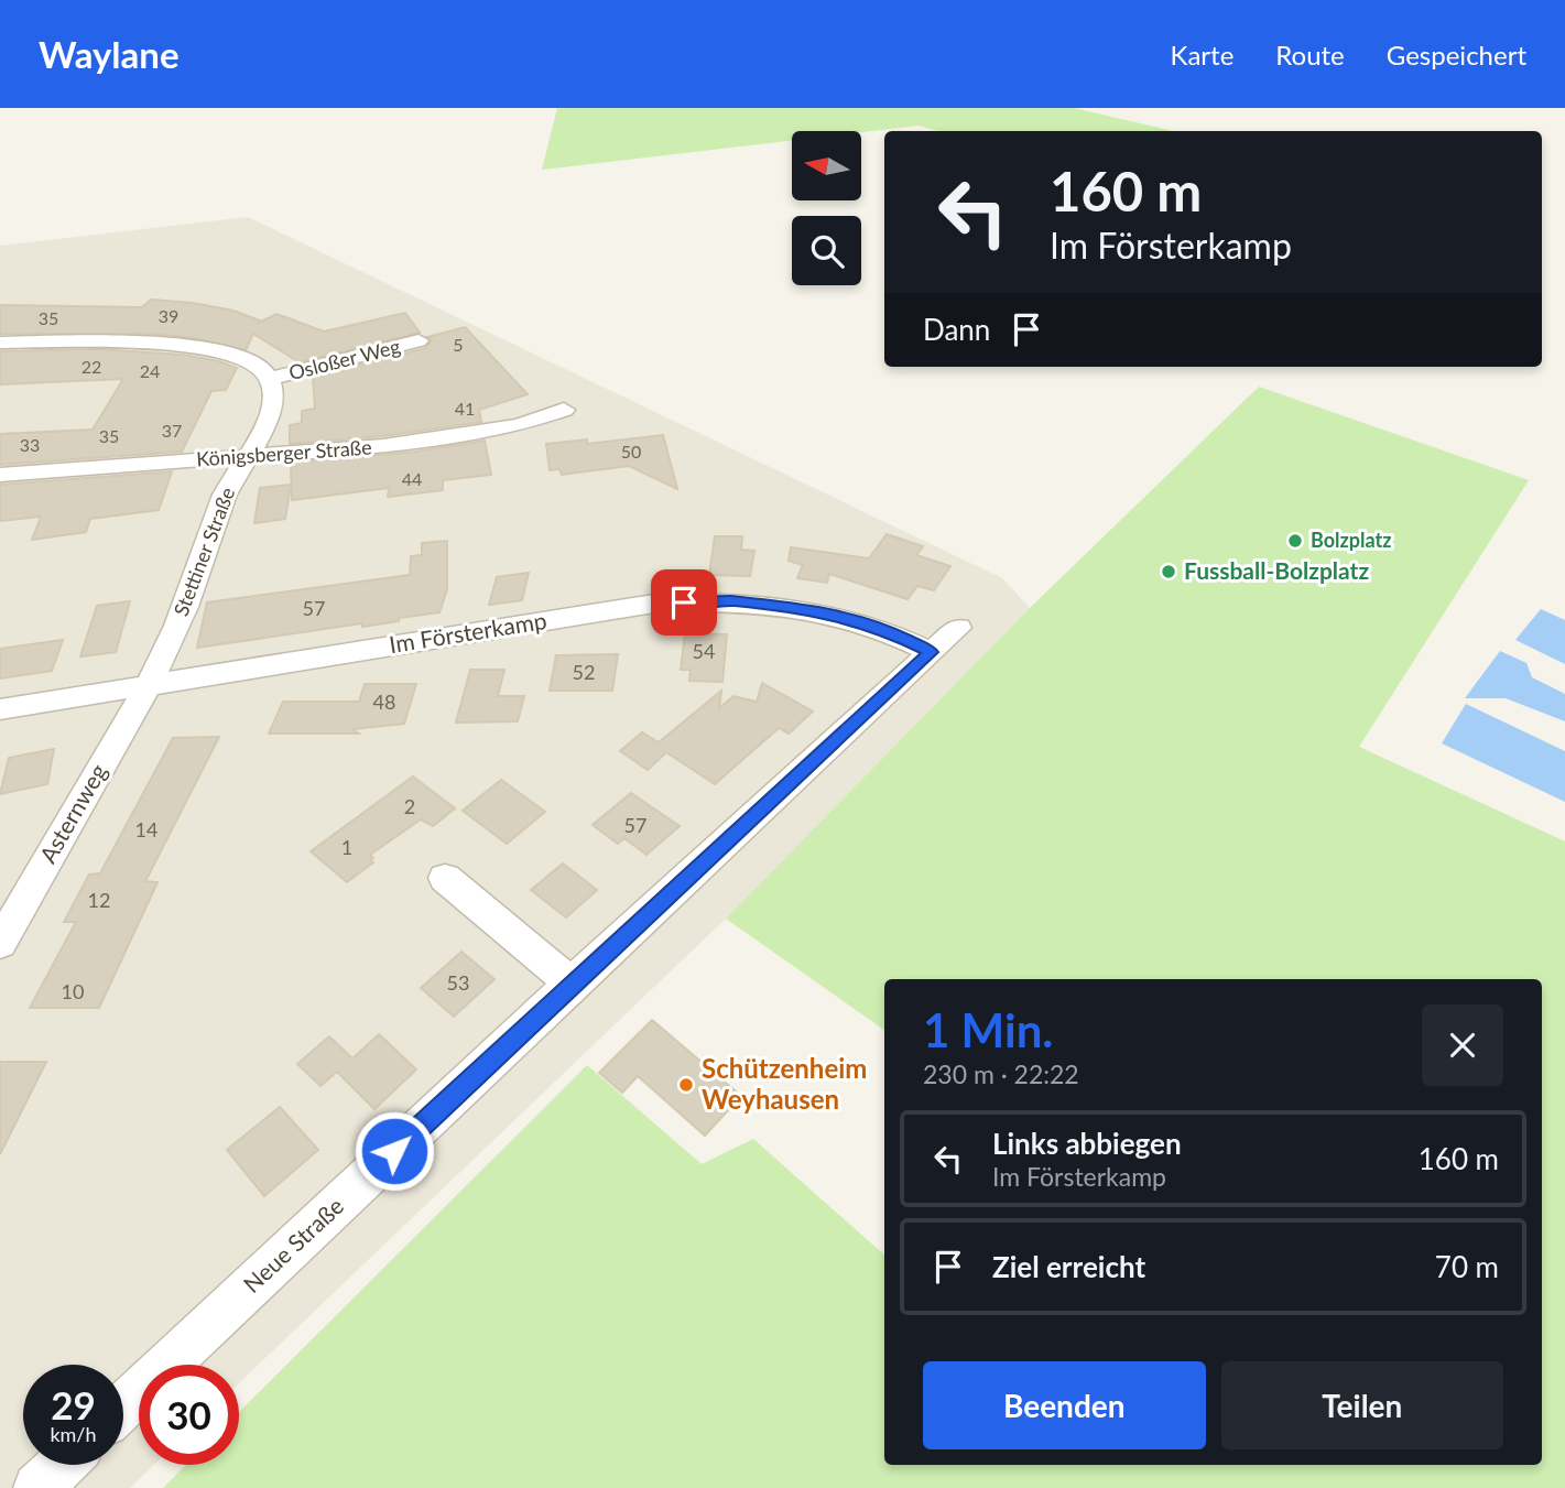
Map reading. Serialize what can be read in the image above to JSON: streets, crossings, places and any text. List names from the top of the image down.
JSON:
{
  "streets": {
    "street": [
      "Osloßer Weg",
      "Königsberger Straße",
      "Stettiner Straße",
      "Im Försterkamp",
      "Asternweg",
      "Neue Straße"
    ]
  },
  "crossings": [
    ["Osloßer Weg", "Stettiner Straße"],
    ["Königsberger Straße", "Stettiner Straße"],
    ["Stettiner Straße", "Im Försterkamp"],
    ["Stettiner Straße", "Asternweg"],
    ["Im Försterkamp", "Asternweg"],
    ["Im Försterkamp", "Neue Straße"]
  ],
  "places": ["Bolzplatz", "Fussball-Bolzplatz", "Schützenheim Weyhausen"],
  "house_numbers": [
    "39",
    "35",
    "5",
    "22",
    "24",
    "41",
    "37",
    "35",
    "33",
    "50",
    "44",
    "57",
    "54",
    "52",
    "48",
    "2",
    "57",
    "14",
    "1",
    "12",
    "53",
    "10"
  ],
  "north": "left",
  "page": {
    "header": "Waylane",
    "nav": ["Karte", "Route", "Gespeichert"],
    "turn": ["160 m", "Im Försterkamp"],
    "then": "Dann",
    "heading": ["1 Min.", "230 m · 22:22"],
    "list": [
      {
        "name": "Links abbiegen",
        "note": "Im Försterkamp",
        "value": "160 m"
      },
      {
        "name": "Ziel erreicht",
        "value": "70 m"
      }
    ],
    "buttons": ["Beenden", "Teilen"],
    "speed": "29 km/h",
    "limit": "30"
  }
}
